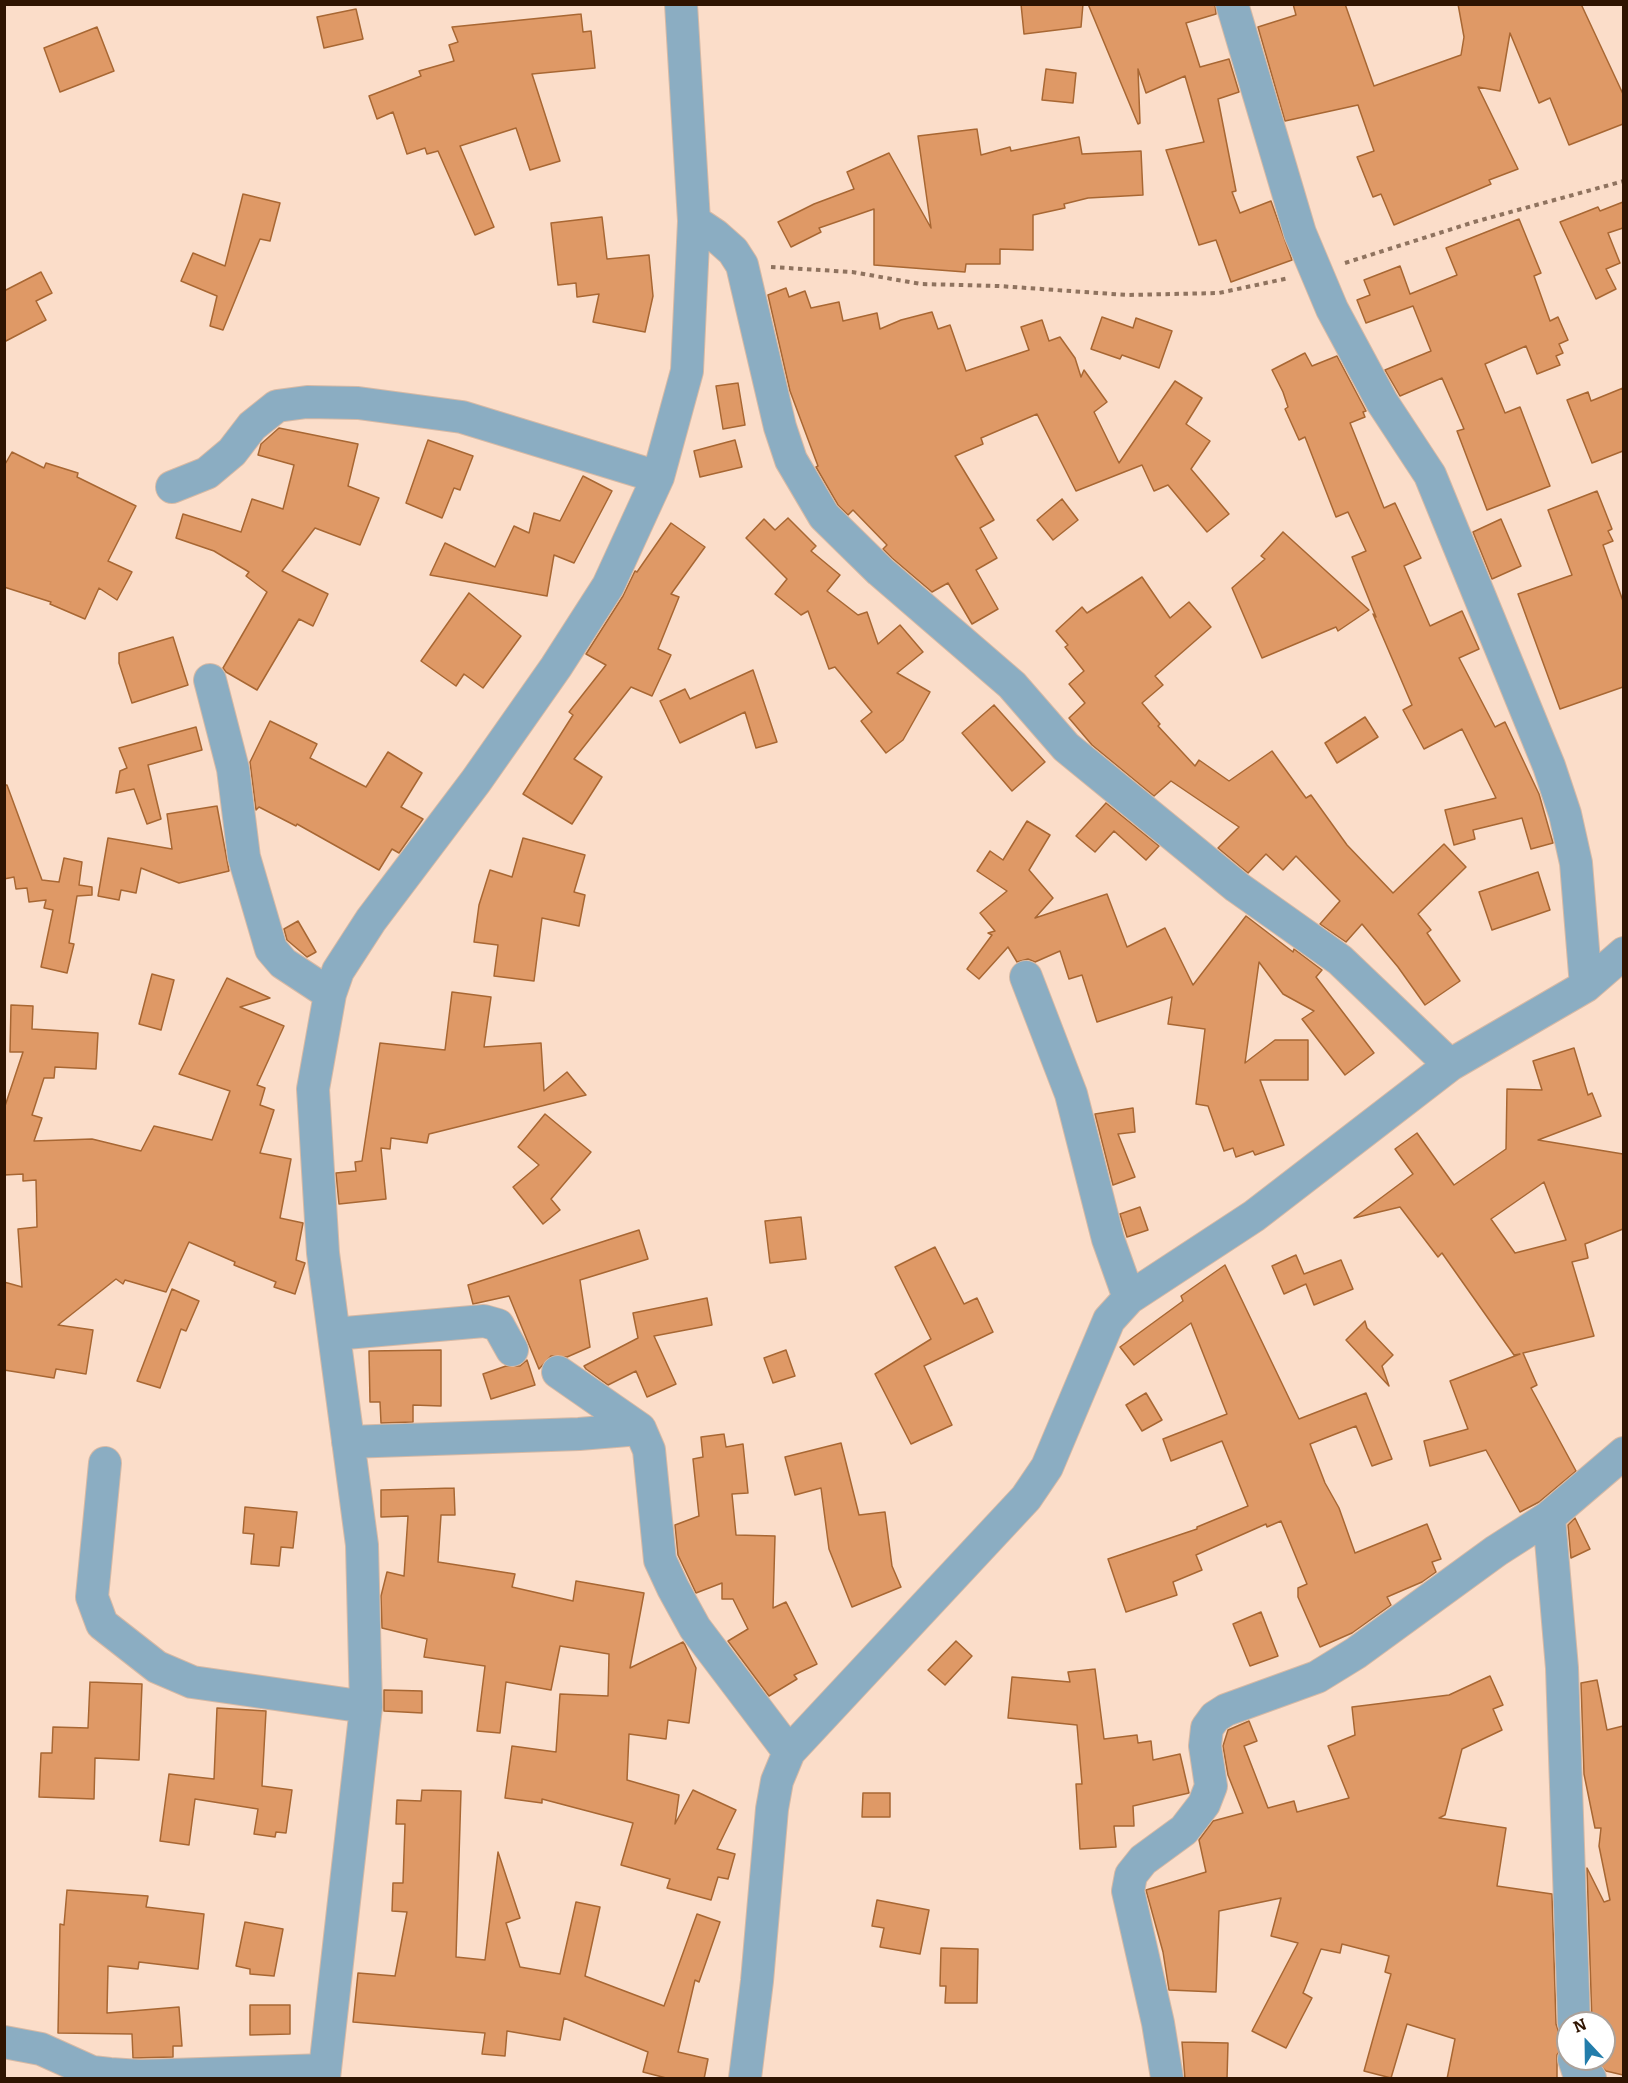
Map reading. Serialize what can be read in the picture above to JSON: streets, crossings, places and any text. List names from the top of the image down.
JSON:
{
  "north": "top"
}
